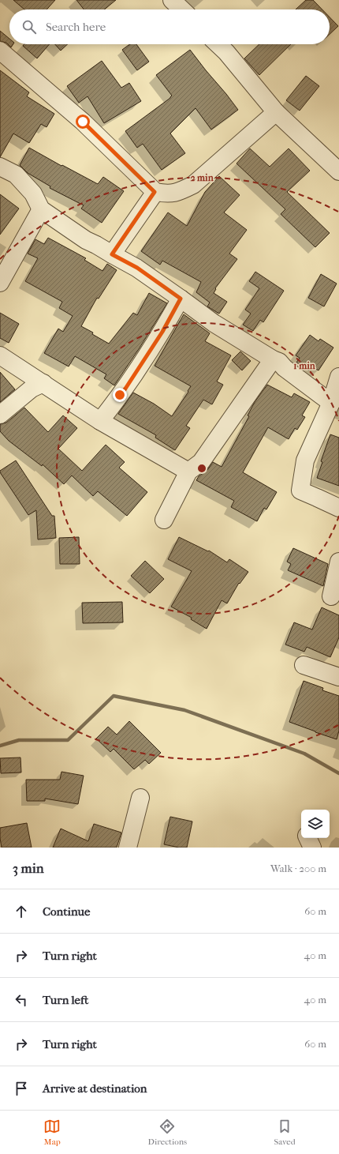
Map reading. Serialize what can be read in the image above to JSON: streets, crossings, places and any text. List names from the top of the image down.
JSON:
{
  "page": {
    "search": "Search here",
    "heading": ["3 min", "Walk · 200 m"],
    "list": [
      ["Continue", "60 m"],
      ["Turn right", "40 m"],
      ["Turn left", "40 m"],
      ["Turn right", "60 m"],
      "Arrive at destination"
    ],
    "nav": ["Map", "Directions", "Saved"]
  },
  "rings": ["2 min", "1 min"]
}
